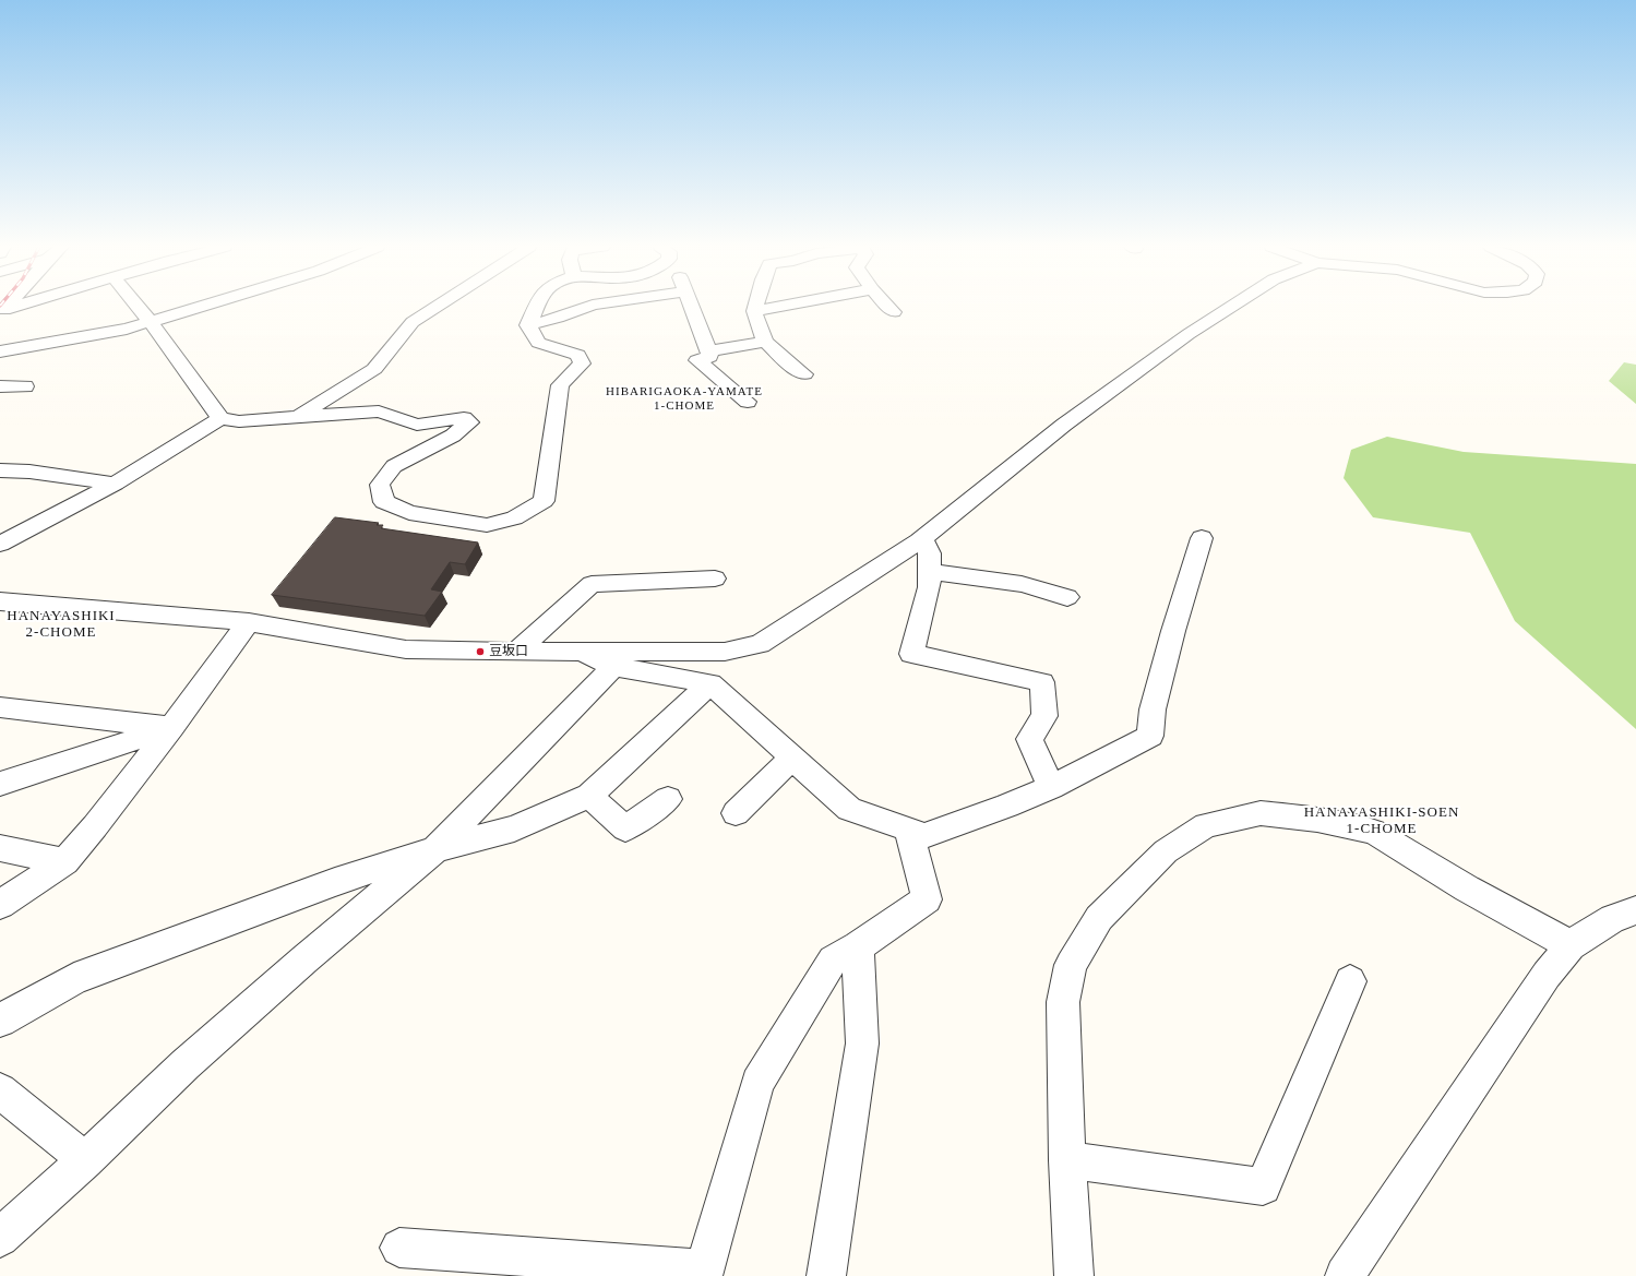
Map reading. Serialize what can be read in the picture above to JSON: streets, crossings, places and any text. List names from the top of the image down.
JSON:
{
  "districts": ["HIBARIGAOKA-YAMATE 1-CHOME", "HANAYASHIKI 2-CHOME", "HANAYASHIKI-SOEN 1-CHOME"],
  "places": ["豆坂口"]
}
